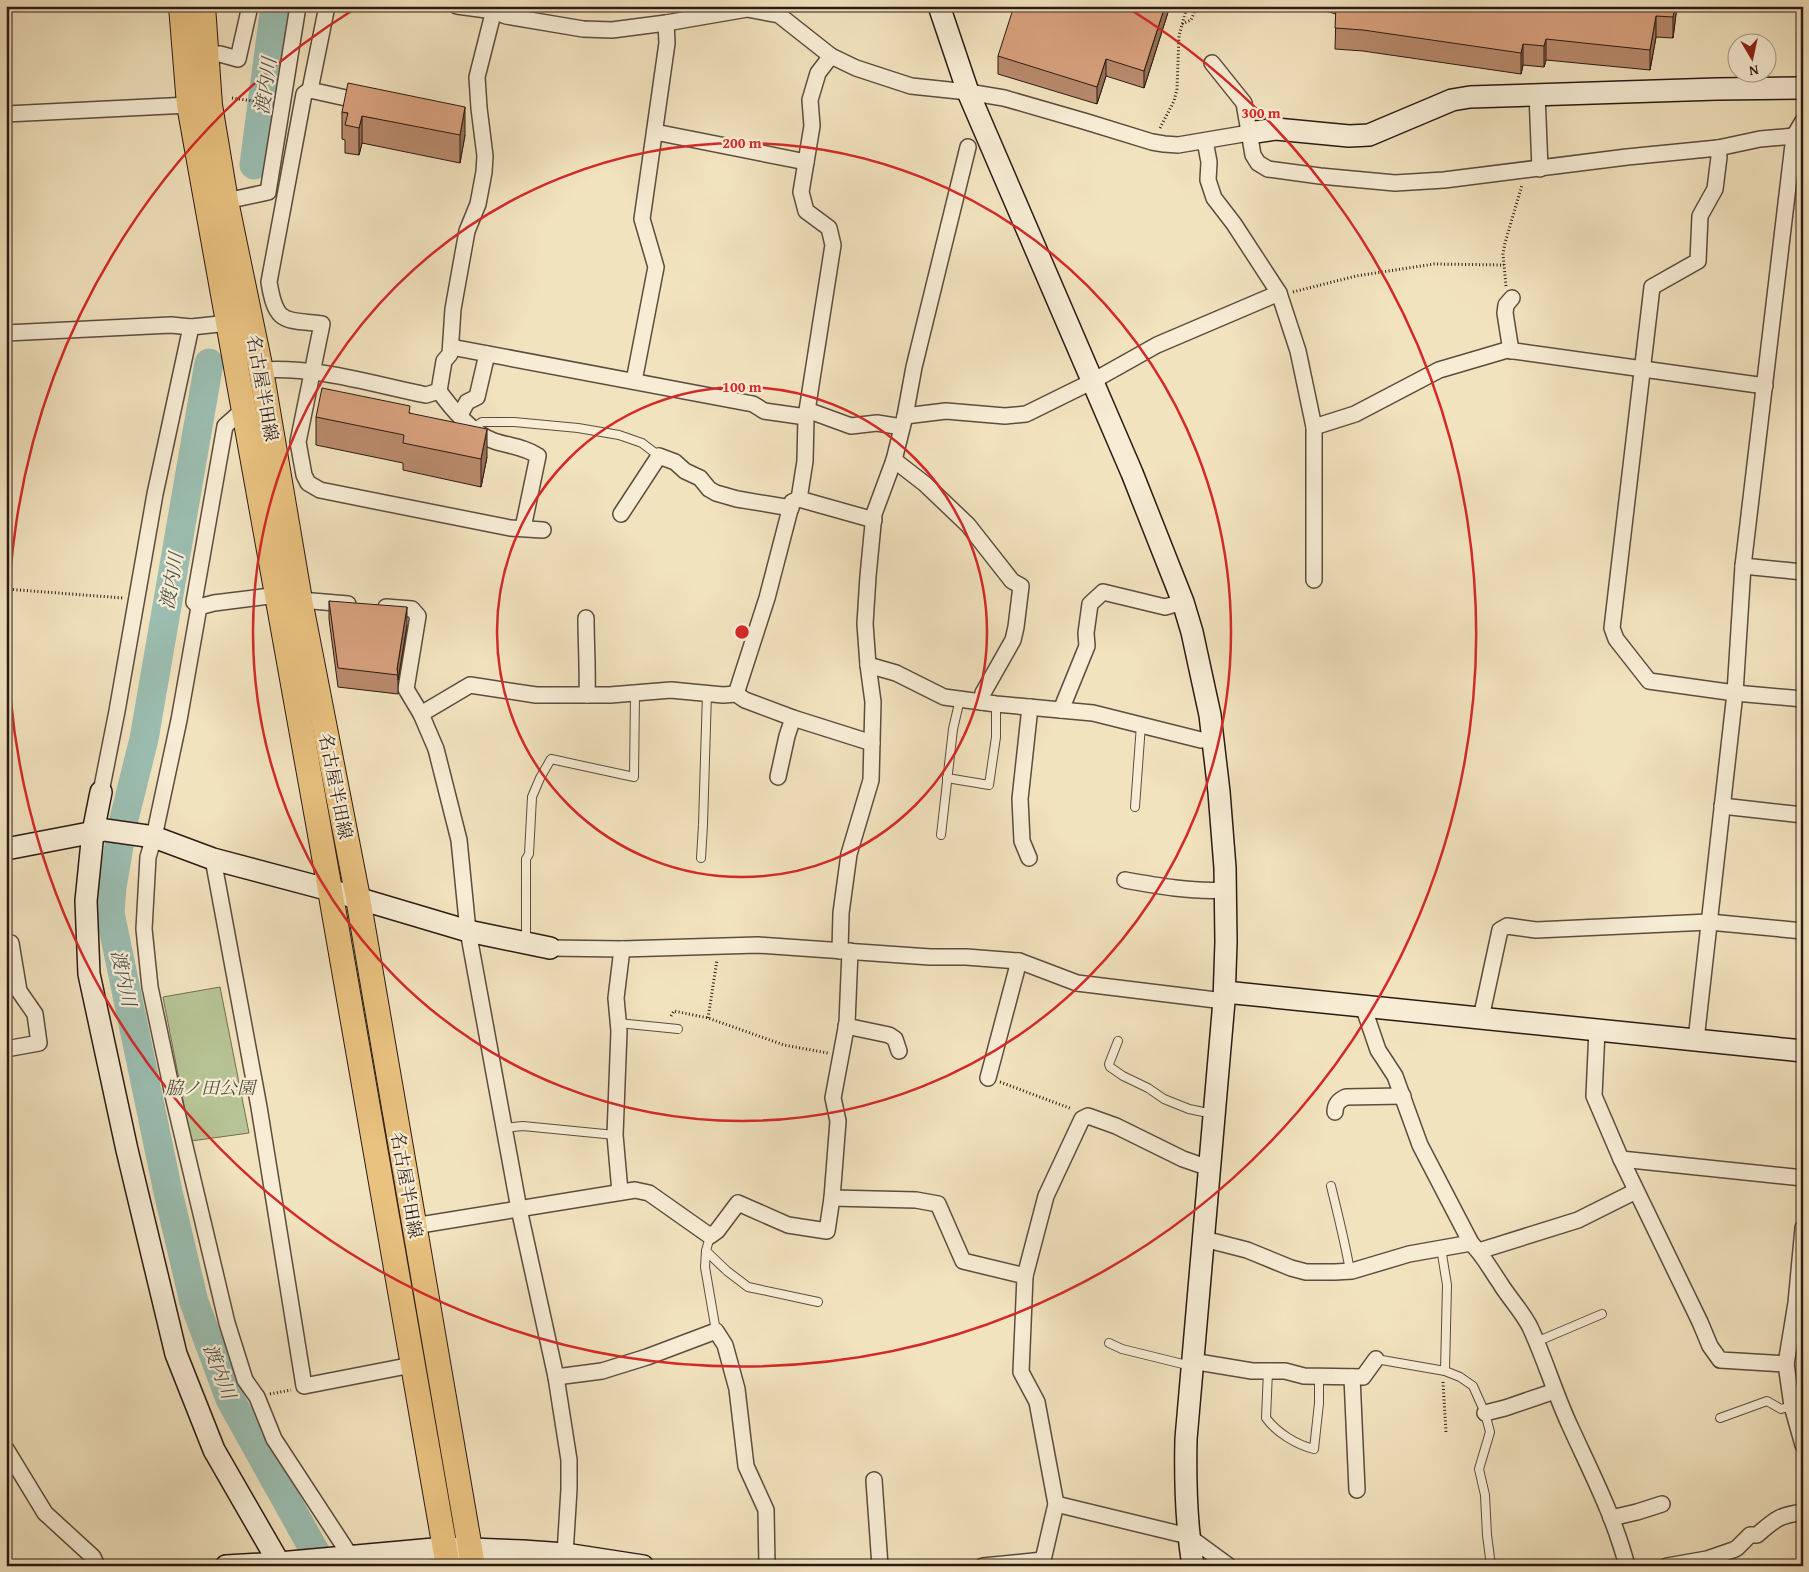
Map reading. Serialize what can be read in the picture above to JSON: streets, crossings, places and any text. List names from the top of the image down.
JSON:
{
  "streets": {
    "main road": ["名古屋半田線"]
  },
  "water": ["渡内川"],
  "parks": ["脇ノ田公園"],
  "north": "bottom",
  "rings": ["300 m", "200 m", "100 m"]
}
